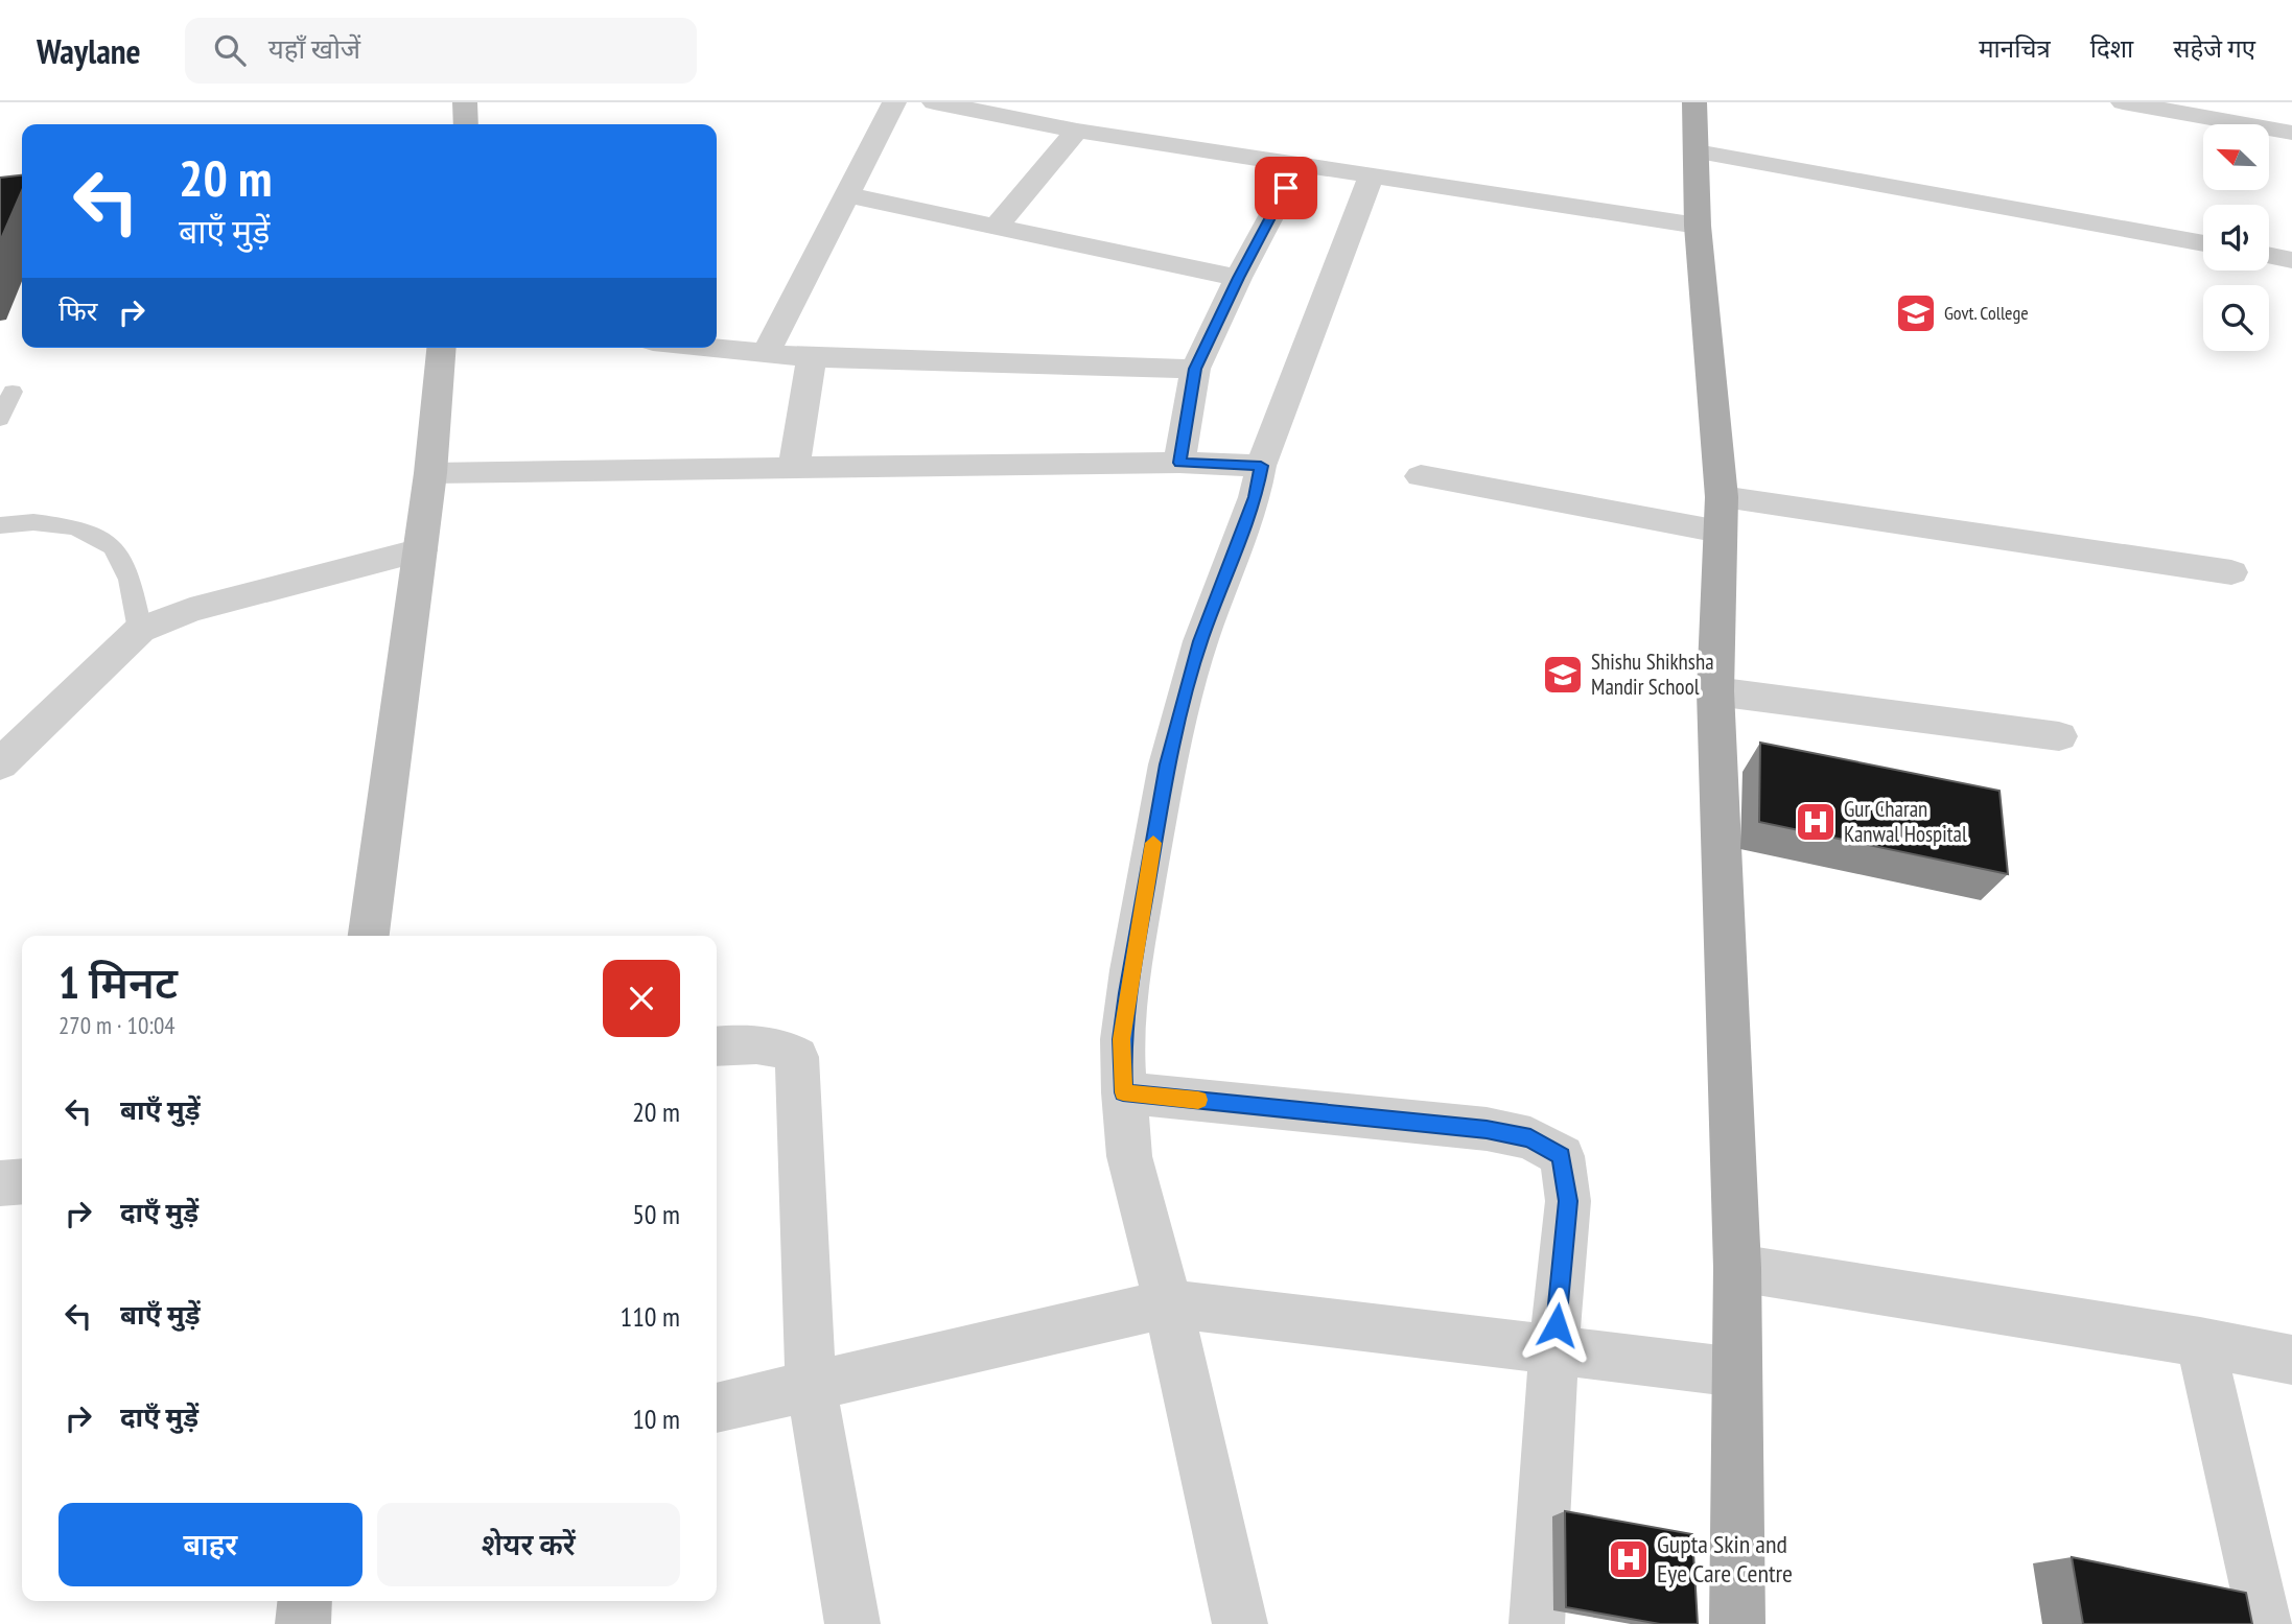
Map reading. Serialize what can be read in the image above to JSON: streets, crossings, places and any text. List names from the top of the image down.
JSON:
{
  "places": {
    "school or university": ["Govt. College", "Shishu Shikhsha Mandir School"],
    "hospital": ["Gur Charan Kanwal Hospital", "Gupta Skin and Eye Care Centre"]
  },
  "north": "top left",
  "page": {
    "header": "Waylane",
    "search": "यहाँ खोजें",
    "nav": ["मानचित्र", "दिशा", "सहेजे गए"],
    "turn": ["20 m", "बाएँ मुड़ें"],
    "then": "फिर",
    "heading": ["1 मिनट", "270 m · 10:04"],
    "list": [
      {
        "name": "बाएँ मुड़ें",
        "value": "20 m"
      },
      {
        "name": "दाएँ मुड़ें",
        "value": "50 m"
      },
      {
        "name": "बाएँ मुड़ें",
        "value": "110 m"
      },
      {
        "name": "दाएँ मुड़ें",
        "value": "10 m"
      }
    ],
    "buttons": ["बाहर", "शेयर करें"]
  }
}
